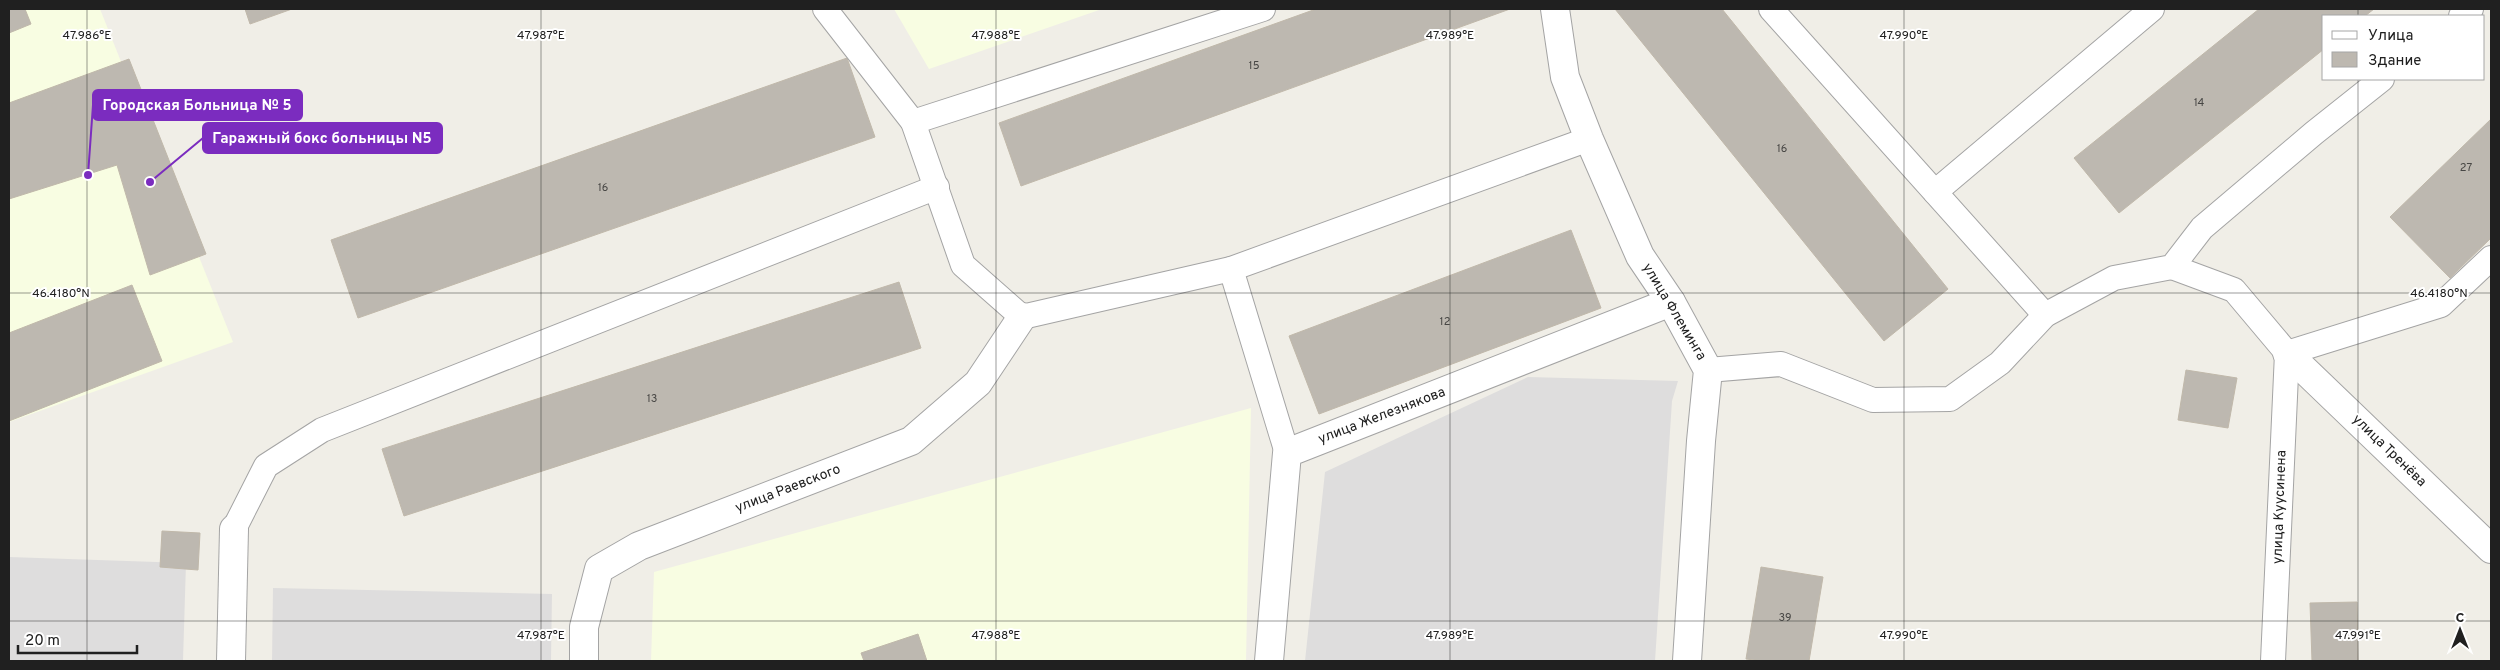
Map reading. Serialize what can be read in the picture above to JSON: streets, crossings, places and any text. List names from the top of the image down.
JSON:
{
  "streets": {
    "street": [
      "улица Флеминга",
      "улица Железнякова",
      "улица Тренёва",
      "улица Раевского"
    ],
    "lane": ["улица Куусинена"]
  },
  "crossings": [
    ["улица Флеминга", "улица Железнякова"],
    ["улица Тренёва", "улица Куусинена"]
  ],
  "places": ["Городская Больница № 5", "Гаражный бокс больницы N5"],
  "house_numbers": [
    "15",
    "14",
    "16",
    "27",
    "16",
    "12",
    "13",
    "39"
  ],
  "legend": ["Улица", "Здание"],
  "scale_bar": "20 m",
  "north": "top",
  "coordinates": [
    "47.986°E",
    "47.987°E",
    "47.988°E",
    "47.989°E",
    "47.990°E",
    "46.4180°N",
    "47.991°E"
  ]
}
